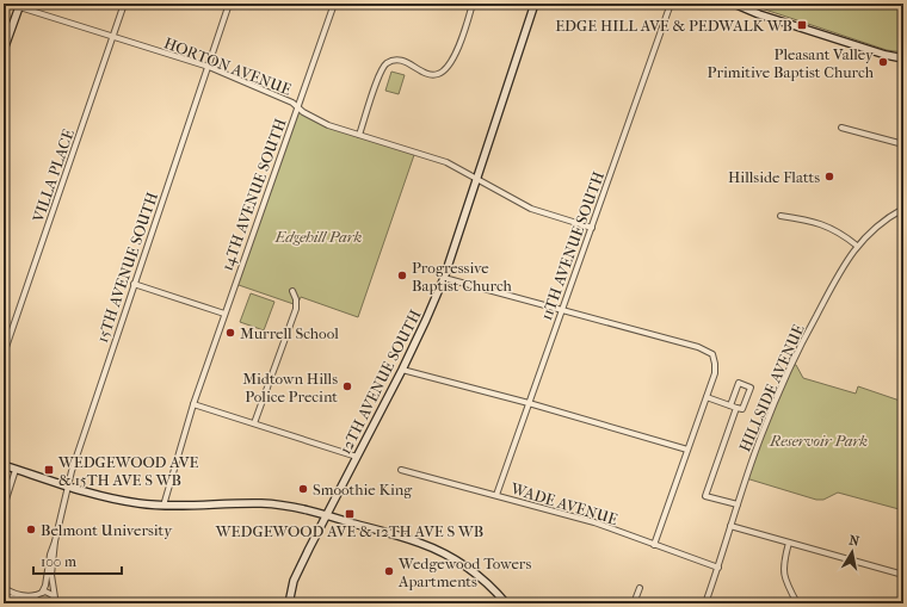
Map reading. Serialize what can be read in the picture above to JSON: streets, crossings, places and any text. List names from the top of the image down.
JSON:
{
  "streets": {
    "main road": ["12TH AVENUE SOUTH"],
    "street": [
      "HORTON AVENUE",
      "VILLA PLACE",
      "14TH AVENUE SOUTH",
      "11TH AVENUE SOUTH",
      "15TH AVENUE SOUTH",
      "HILLSIDE AVENUE",
      "WADE AVENUE"
    ]
  },
  "crossings": [
    ["HORTON AVENUE", "VILLA PLACE"],
    ["HORTON AVENUE", "14TH AVENUE SOUTH"],
    ["HORTON AVENUE", "11TH AVENUE SOUTH"],
    ["HORTON AVENUE", "15TH AVENUE SOUTH"],
    ["HORTON AVENUE", "12TH AVENUE SOUTH"],
    ["11TH AVENUE SOUTH", "WADE AVENUE"],
    ["HILLSIDE AVENUE", "WADE AVENUE"]
  ],
  "parks": ["Edgehill Park", "Reservoir Park"],
  "places": {
    "transit": ["EDGE HILL AVE & PEDWALK WB", "WEDGEWOOD AVE & 15TH AVE S WB", "WEDGEWOOD AVE & 12TH AVE S WB"],
    "other": [
      "Pleasant Valley Primitive Baptist Church",
      "Hillside Flatts",
      "Progressive Baptist Church",
      "Murrell School",
      "Midtown Hills Police Precint",
      "Smoothie King",
      "Belmont University",
      "Wedgewood Towers Apartments"
    ]
  },
  "scale_bar": "100 m",
  "north": "top"
}
